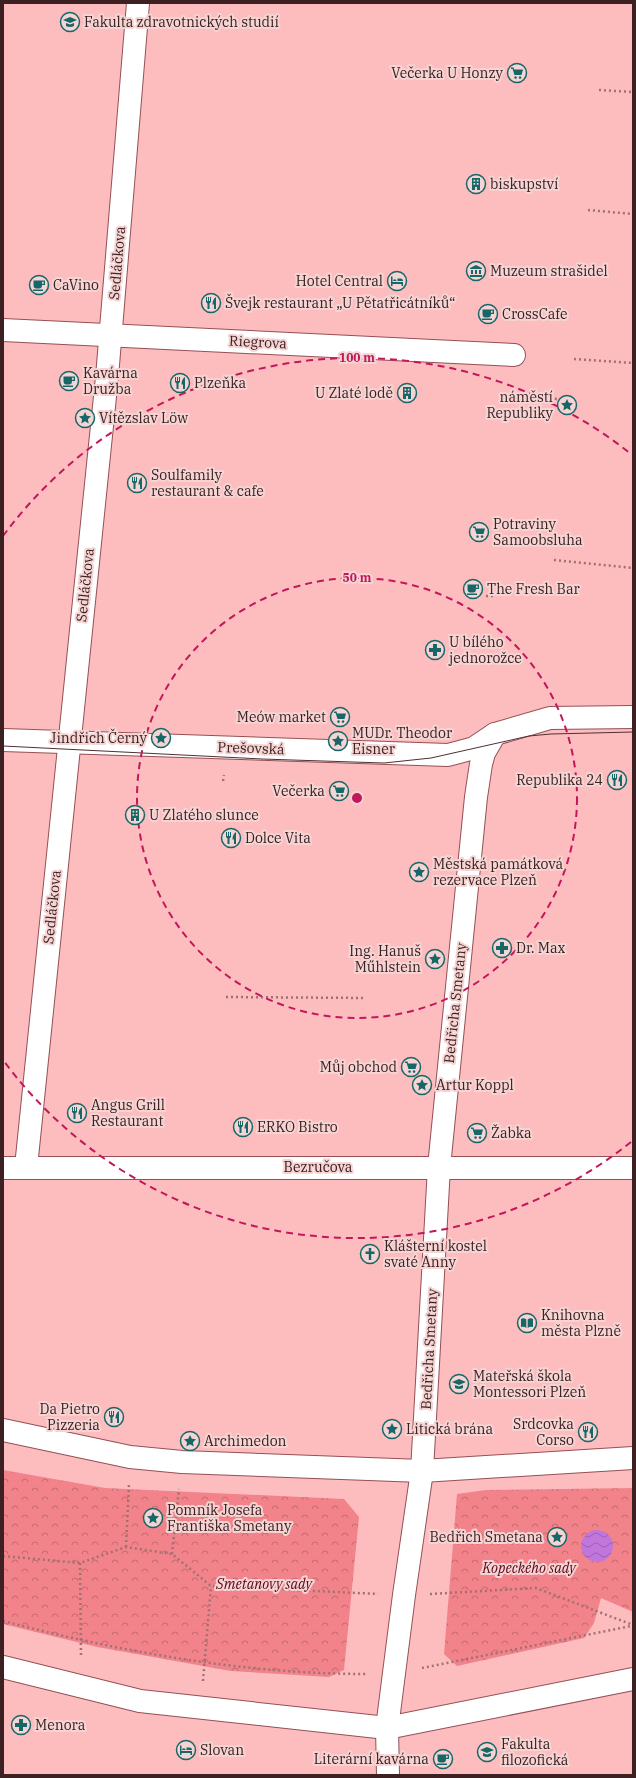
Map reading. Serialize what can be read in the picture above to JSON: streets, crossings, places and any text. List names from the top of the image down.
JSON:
{
  "streets": {
    "street": [
      "Sedláčkova",
      "Riegrova",
      "Prešovská",
      "Bedřicha Smetany",
      "Bezručova"
    ]
  },
  "crossings": [
    ["Sedláčkova", "Riegrova"],
    ["Sedláčkova", "Prešovská"],
    ["Sedláčkova", "Bezručova"],
    ["Prešovská", "Bedřicha Smetany"],
    ["Bedřicha Smetany", "Bezručova"]
  ],
  "parks": ["Kopeckého sady", "Smetanovy sady"],
  "places": {
    "school or university": ["Fakulta zdravotnických studií", "Mateřská škola Montessori Plzeň", "Fakulta filozofická"],
    "supermarket": [
      "Večerka U Honzy",
      "Potraviny Samoobsluha",
      "Meów market",
      "Večerka",
      "Můj obchod",
      "Žabka"
    ],
    "building": ["biskupství", "U Zlaté lodě", "U Zlatého slunce"],
    "museum": ["Muzeum strašidel"],
    "hotel": ["Hotel Central", "Slovan"],
    "cafe": [
      "CaVino",
      "CrossCafe",
      "Kavárna Družba",
      "The Fresh Bar",
      "Literární kavárna"
    ],
    "restaurant": [
      "Švejk restaurant „U Pětatřicátníků“",
      "Plzeňka",
      "Soulfamily restaurant & cafe",
      "Republika 24",
      "Dolce Vita",
      "Angus Grill Restaurant",
      "ERKO Bistro",
      "Da Pietro Pizzeria",
      "Srdcovka Corso"
    ],
    "place": [
      "náměstí Republiky",
      "Vítězslav Lӧw",
      "Jindřich Černý",
      "MUDr. Theodor Eisner",
      "Městská památková rezervace Plzeň",
      "Ing. Hanuš Műhlstein",
      "Artur Koppl",
      "Litická brána",
      "Archimedon",
      "Pomník Josefa Františka Smetany",
      "Bedřich Smetana"
    ],
    "pharmacy": ["U bílého jednorožce", "Dr. Max", "Menora"],
    "church": ["Klášterní kostel svaté Anny"],
    "library": ["Knihovna města Plzně"]
  },
  "rings": ["100 m", "50 m"]
}
